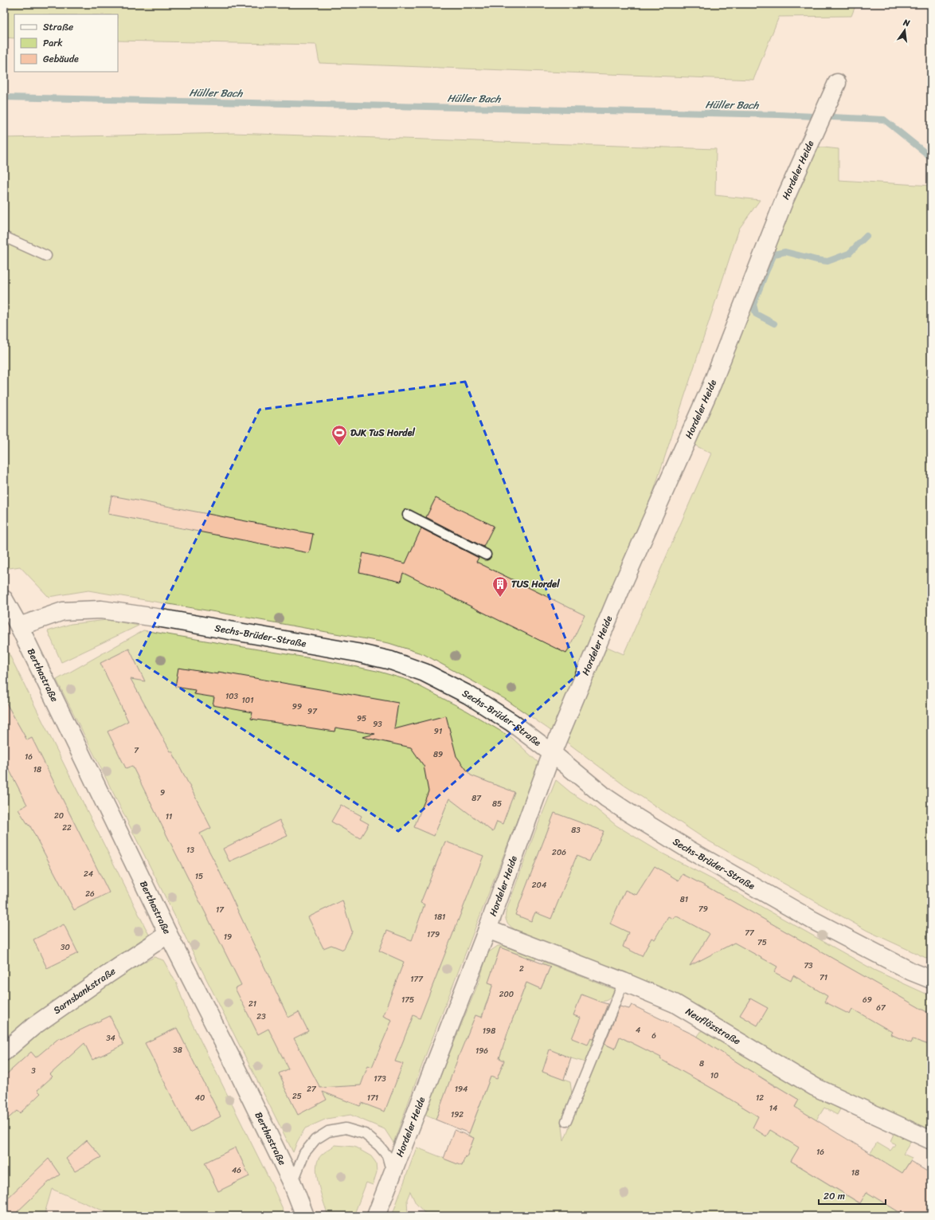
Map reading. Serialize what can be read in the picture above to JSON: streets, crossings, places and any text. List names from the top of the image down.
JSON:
{
  "streets": {
    "street": [
      "Hordeler Heide",
      "Sechs-Brüder-Straße",
      "Berthastraße",
      "Sarnsbankstraße",
      "Neuflözstraße"
    ]
  },
  "crossings": [
    ["Hordeler Heide", "Sechs-Brüder-Straße"],
    ["Hordeler Heide", "Neuflözstraße"],
    ["Sechs-Brüder-Straße", "Berthastraße"],
    ["Berthastraße", "Sarnsbankstraße"]
  ],
  "water": ["Hüller Bach"],
  "places": {
    "sports": ["DJK TuS Hordel"],
    "building": ["TUS Hordel"]
  },
  "house_numbers": [
    "103",
    "101",
    "99",
    "97",
    "95",
    "93",
    "91",
    "7",
    "89",
    "16",
    "18",
    "9",
    "87",
    "85",
    "20",
    "11",
    "22",
    "83",
    "13",
    "206",
    "24",
    "15",
    "204",
    "26",
    "81",
    "79",
    "17",
    "181",
    "77",
    "179",
    "19",
    "75",
    "30",
    "73",
    "2",
    "71",
    "177",
    "200",
    "175",
    "69",
    "21",
    "67",
    "23",
    "4",
    "198",
    "6",
    "34",
    "38",
    "196",
    "8",
    "3",
    "10",
    "173",
    "27",
    "194",
    "25",
    "40",
    "171",
    "12",
    "14",
    "192",
    "16",
    "46",
    "18"
  ],
  "legend": ["Straße", "Park", "Gebäude"],
  "scale_bar": "20 m",
  "north": "top"
}
